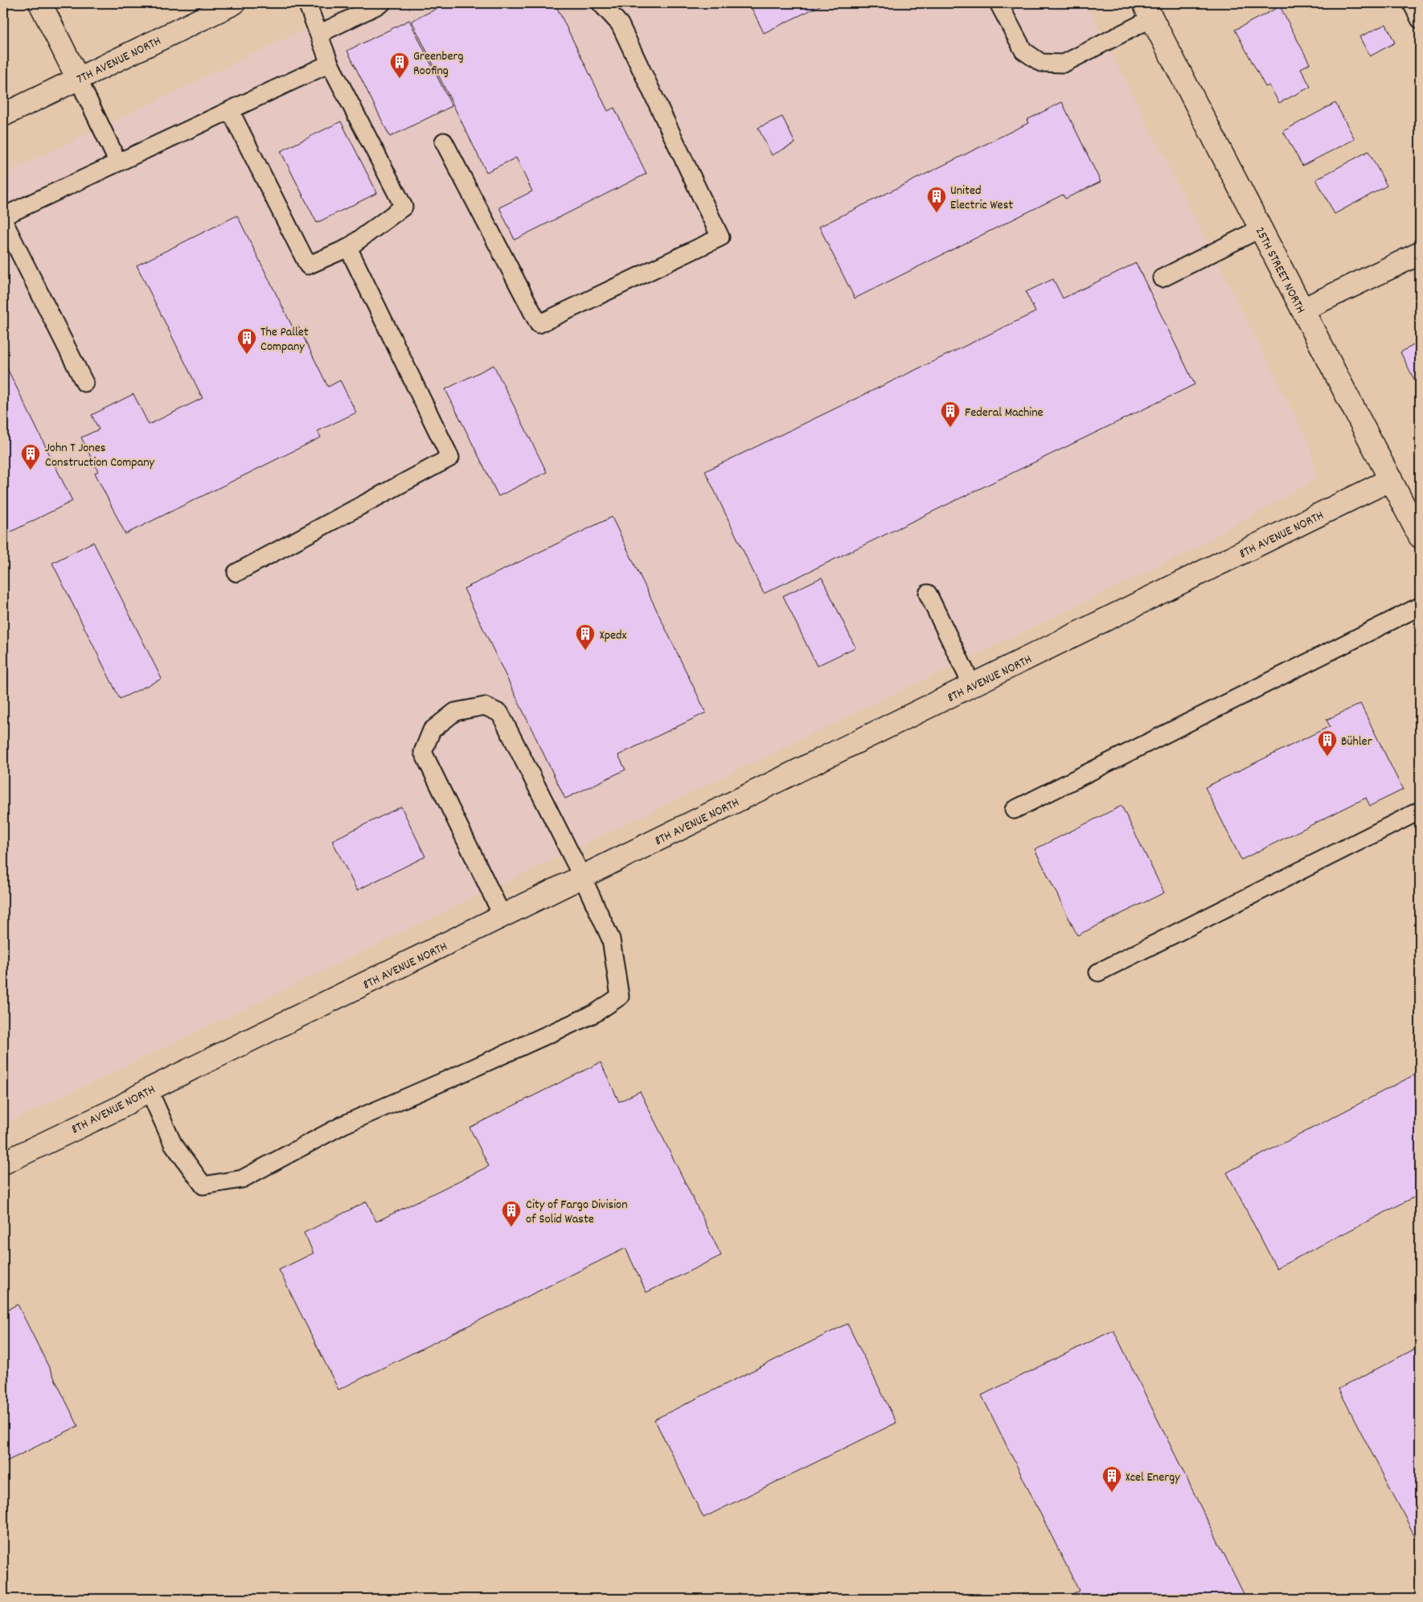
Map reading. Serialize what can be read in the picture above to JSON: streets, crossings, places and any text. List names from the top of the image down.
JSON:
{
  "streets": {
    "street": ["7TH AVENUE NORTH", "25TH STREET NORTH", "8TH AVENUE NORTH"]
  },
  "crossings": [
    ["25TH STREET NORTH", "8TH AVENUE NORTH"]
  ],
  "places": {
    "building": [
      "Greenberg Roofing",
      "United Electric West",
      "The Pallet Company",
      "Federal Machine",
      "John T Jones Construction Company",
      "Xpedx",
      "Bühler",
      "City of Fargo Division of Solid Waste",
      "Xcel Energy"
    ]
  }
}
